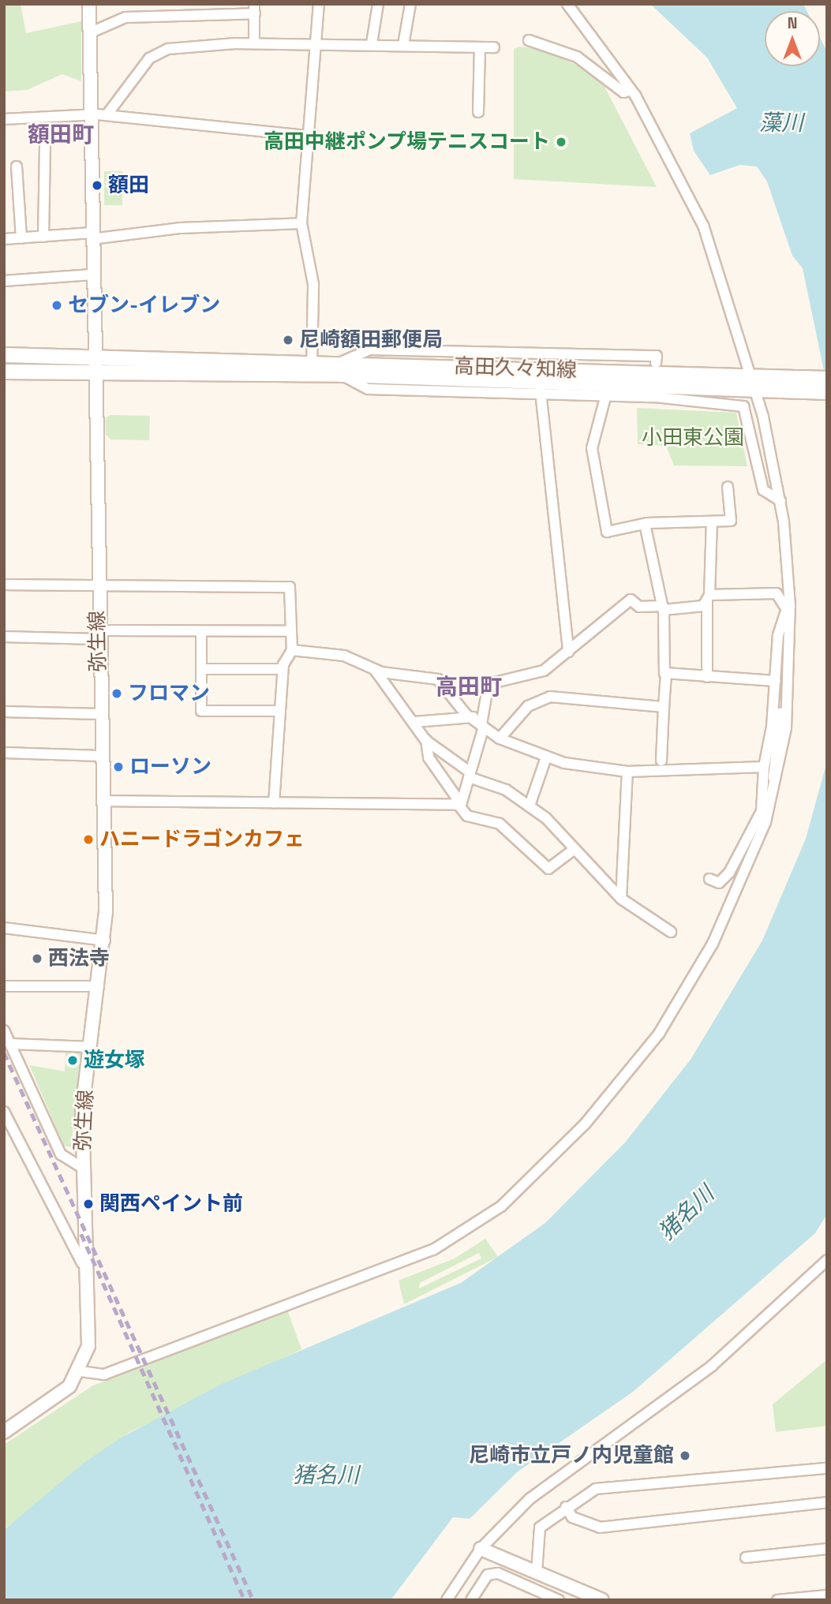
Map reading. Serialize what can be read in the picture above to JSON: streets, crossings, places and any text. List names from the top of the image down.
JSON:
{
  "streets": {
    "main road": ["高田久々知線"],
    "street": ["弥生線"]
  },
  "crossings": [
    ["高田久々知線", "弥生線"]
  ],
  "districts": ["額田町", "高田町"],
  "water": ["藻川", "猪名川"],
  "parks": ["小田東公園"],
  "places": [
    "高田中継ポンプ場テニスコート",
    "額田",
    "セブン-イレブン",
    "尼崎額田郵便局",
    "フロマン",
    "ローソン",
    "ハニードラゴンカフェ",
    "西法寺",
    "遊女塚",
    "関西ペイント前",
    "尼崎市立戸ノ内児童館"
  ],
  "north": "top"
}
